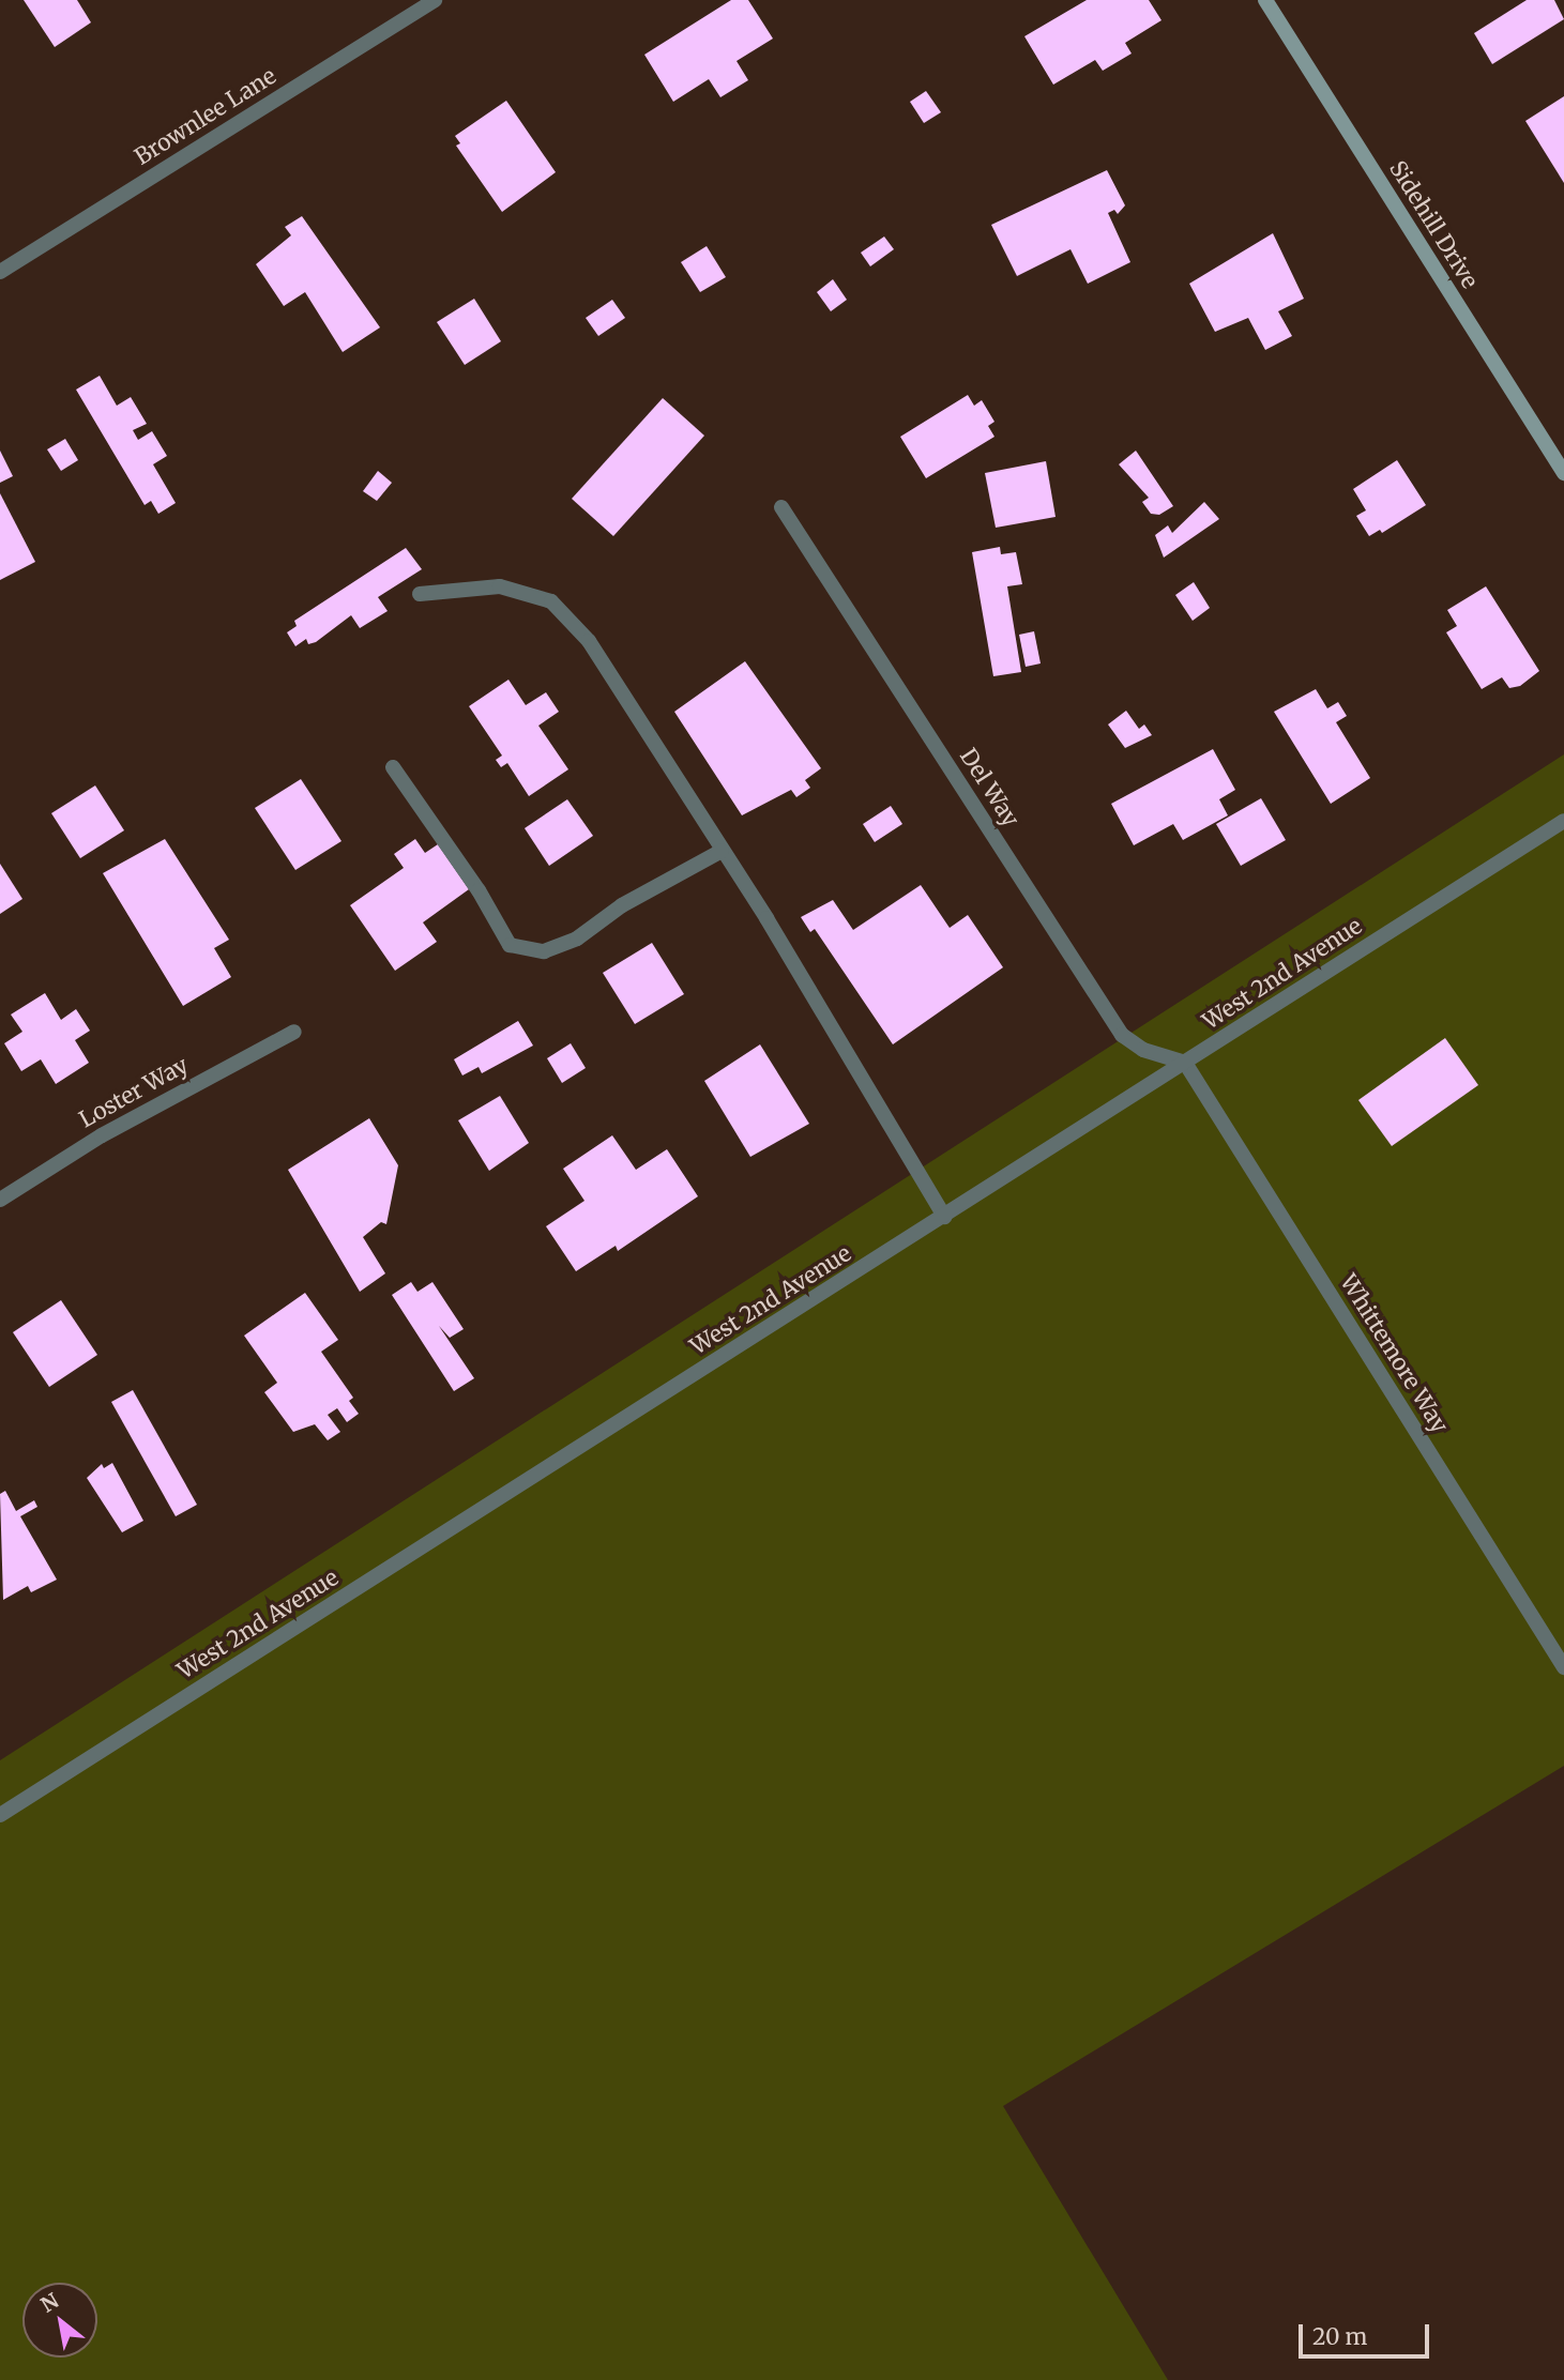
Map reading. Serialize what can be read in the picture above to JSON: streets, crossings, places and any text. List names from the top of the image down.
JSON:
{
  "streets": {
    "street": [
      "Brownlee Lane",
      "Sidehill Drive",
      "Del Way",
      "West 2nd Avenue",
      "Loster Way",
      "Whittemore Way"
    ]
  },
  "crossings": [
    ["Del Way", "West 2nd Avenue"],
    ["Del Way", "Whittemore Way"],
    ["West 2nd Avenue", "Whittemore Way"]
  ],
  "scale_bar": "20 m",
  "north": "top left"
}
